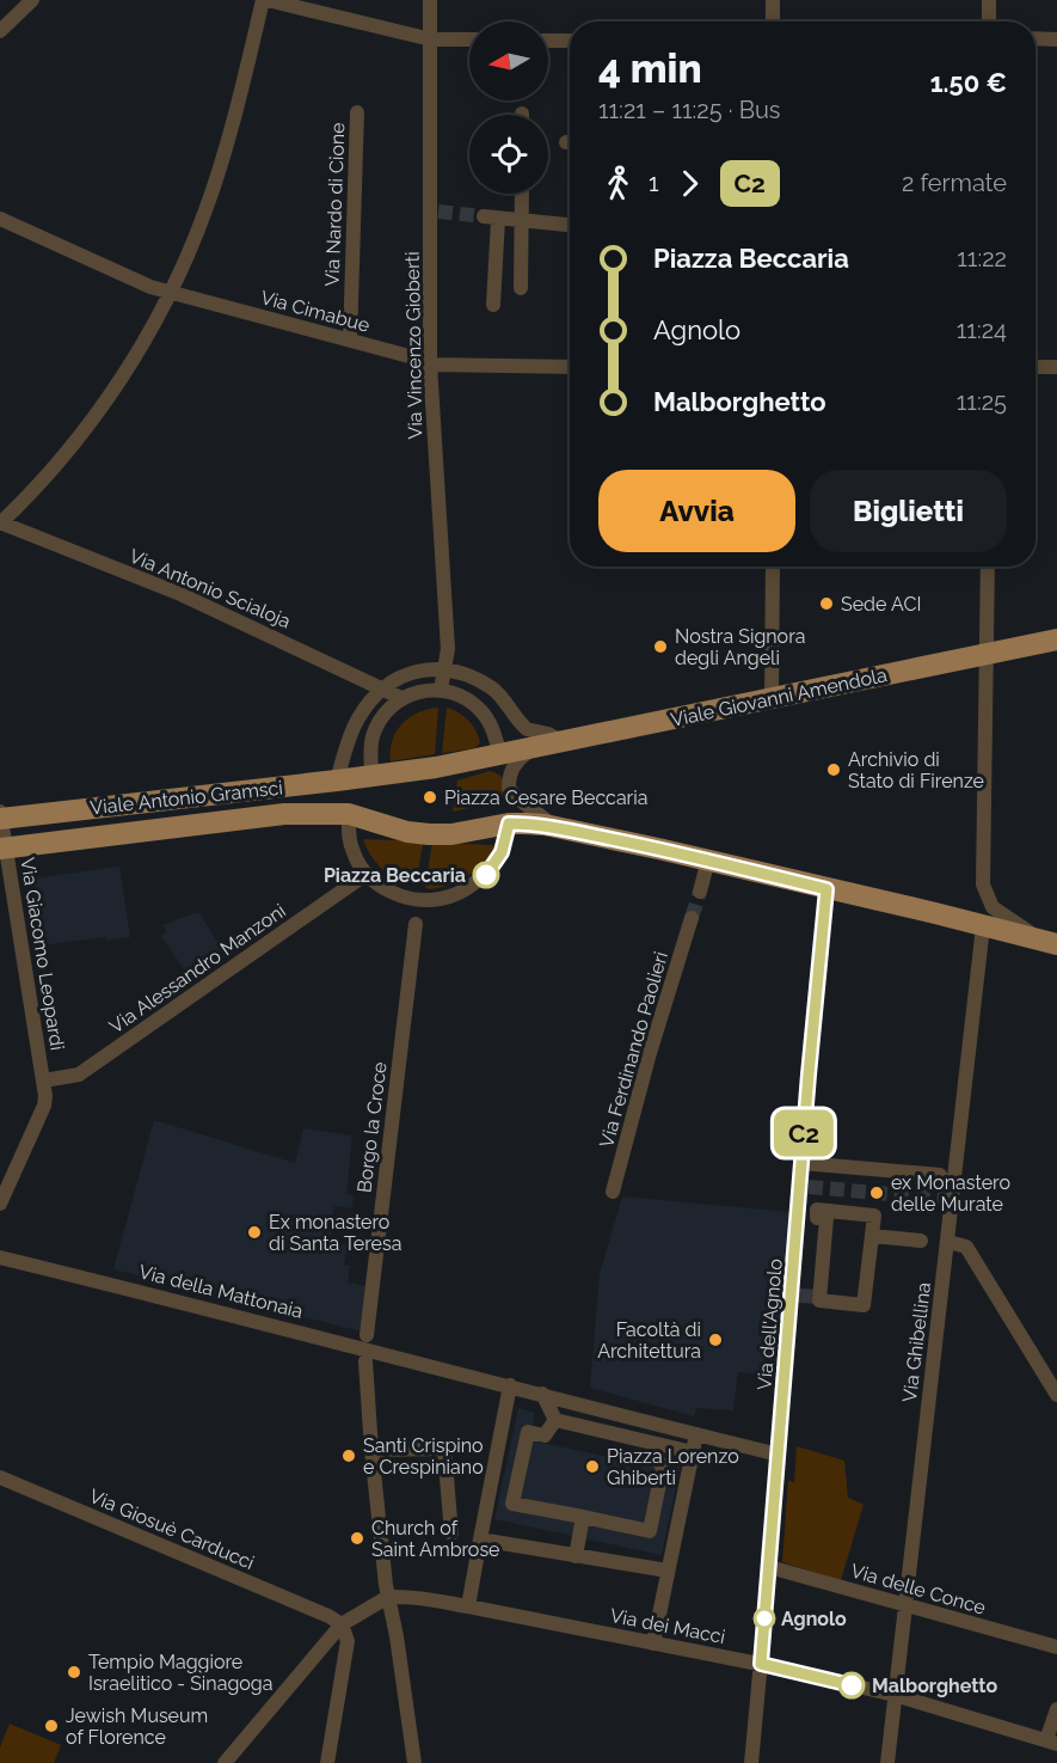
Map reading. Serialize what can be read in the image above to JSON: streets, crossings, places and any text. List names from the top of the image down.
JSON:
{
  "streets": {
    "main road": ["Viale Giovanni Amendola", "Viale Antonio Gramsci"],
    "street": [
      "Via Nardo di Cione",
      "Via Cimabue",
      "Via Vincenzo Gioberti",
      "Via Antonio Scialoja",
      "Via Giacomo Leopardi",
      "Via Alessandro Manzoni",
      "Via Ferdinando Paolieri",
      "Borgo la Croce",
      "Via della Mattonaia",
      "Via dell'Agnolo",
      "Via Ghibellina",
      "Via Giosuè Carducci",
      "Via delle Conce",
      "Via dei Macci"
    ]
  },
  "crossings": [
    ["Via Nardo di Cione", "Via Cimabue"],
    ["Via Cimabue", "Via Vincenzo Gioberti"],
    ["Viale Antonio Gramsci", "Via Giacomo Leopardi"],
    ["Via Giacomo Leopardi", "Via Alessandro Manzoni"],
    ["Via dell'Agnolo", "Via delle Conce"],
    ["Via dell'Agnolo", "Via dei Macci"],
    ["Via Ghibellina", "Via delle Conce"],
    ["Via Ghibellina", "Via dei Macci"]
  ],
  "places": [
    "Sede ACI",
    "Nostra Signora degli Angeli",
    "Archivio di Stato di Firenze",
    "Piazza Cesare Beccaria",
    "Piazza Beccaria",
    "ex Monastero delle Murate",
    "Ex monastero di Santa Teresa",
    "Facoltà di Architettura",
    "Santi Crispino e Crespiniano",
    "Piazza Lorenzo Ghiberti",
    "Church of Saint Ambrose",
    "Agnolo",
    "Tempio Maggiore Israelitico - Sinagoga",
    "Malborghetto",
    "Jewish Museum of Florence"
  ],
  "lines": ["bus line C2"],
  "north": "left",
  "page": {
    "on_map": "C2",
    "heading": ["4 min", "11:21 – 11:25 · Bus", "1.50 €"],
    "legs": ["1", "C2", "2 fermate"],
    "list": [
      {
        "name": "Piazza Beccaria",
        "value": "11:22"
      },
      {
        "name": "Agnolo",
        "value": "11:24"
      },
      {
        "name": "Malborghetto",
        "value": "11:25"
      }
    ],
    "buttons": ["Avvia", "Biglietti"]
  }
}
